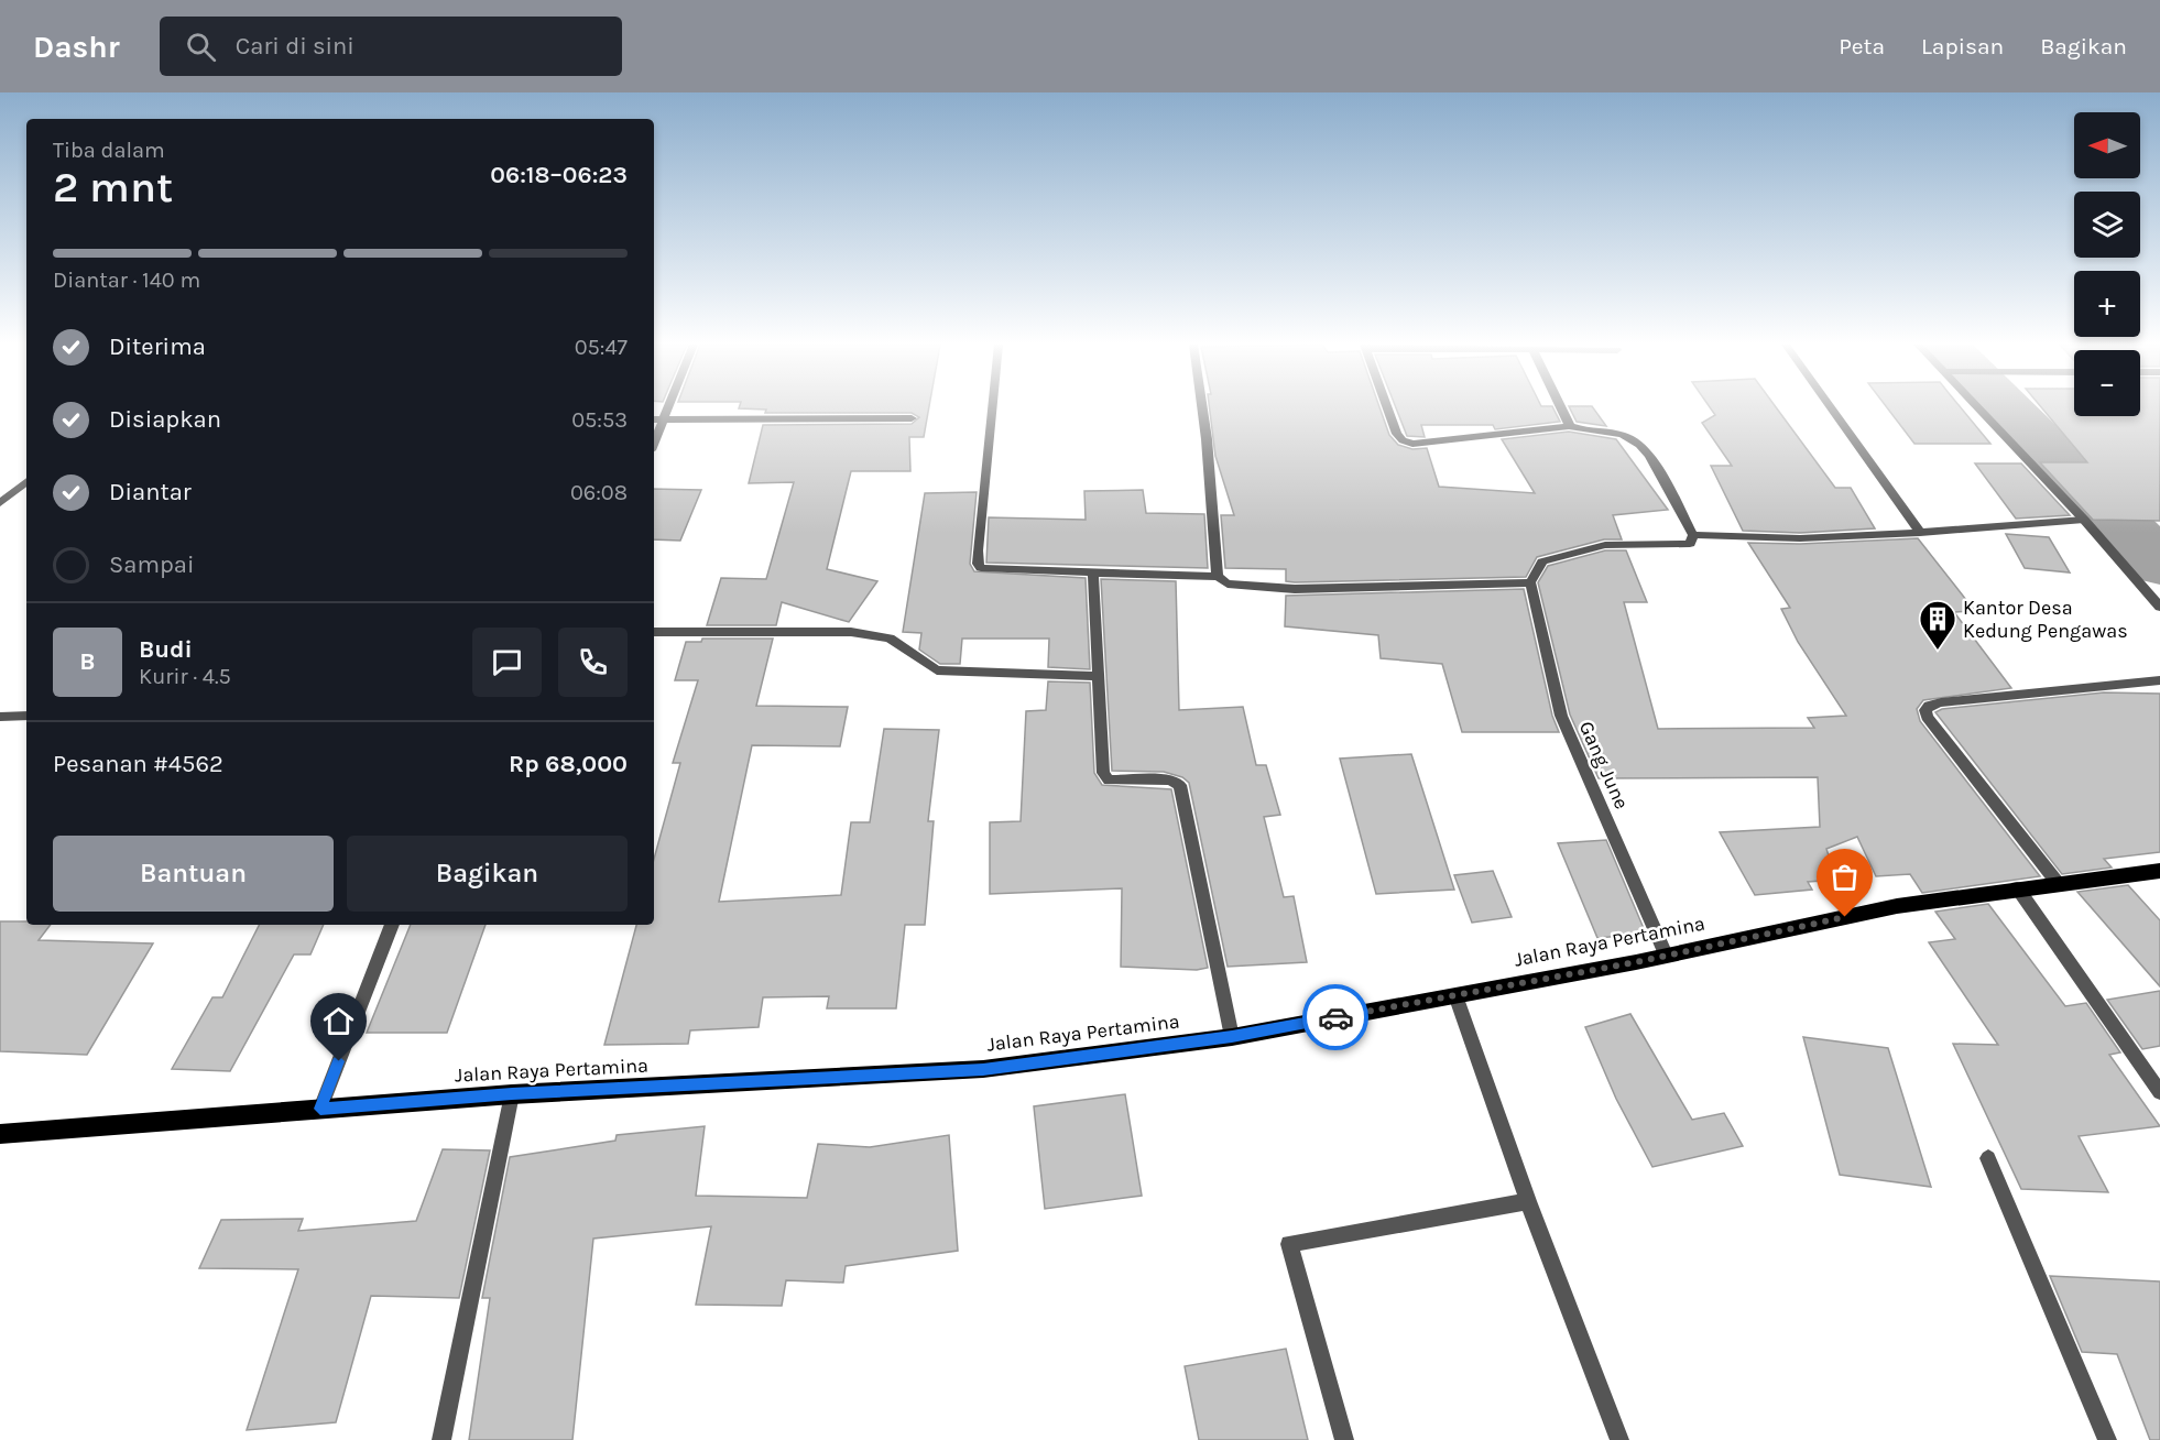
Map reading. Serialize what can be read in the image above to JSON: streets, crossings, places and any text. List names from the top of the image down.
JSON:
{
  "streets": {
    "main road": ["Jalan Raya Pertamina"],
    "street": ["Gang June"]
  },
  "crossings": [
    ["Gang June", "Jalan Raya Pertamina"]
  ],
  "places": {
    "building": ["Kantor Desa Kedung Pengawas"]
  },
  "north": "left",
  "page": {
    "header": "Dashr",
    "search": "Cari di sini",
    "nav": ["Peta", "Lapisan", "Bagikan"],
    "map_buttons": ["+", "−"],
    "heading": ["2 mnt", "Tiba dalam", "06:18–06:23"],
    "panel": [
      "Budi",
      "Kurir · 4.5",
      "Pesanan #4562",
      "Rp 68,000"
    ],
    "bar": "Diantar · 140 m",
    "list": [
      ["Diterima", "05:47"],
      ["Disiapkan", "05:53"],
      ["Diantar", "06:08"],
      "Sampai"
    ],
    "round": "B",
    "buttons": ["Bantuan", "Bagikan"]
  }
}
